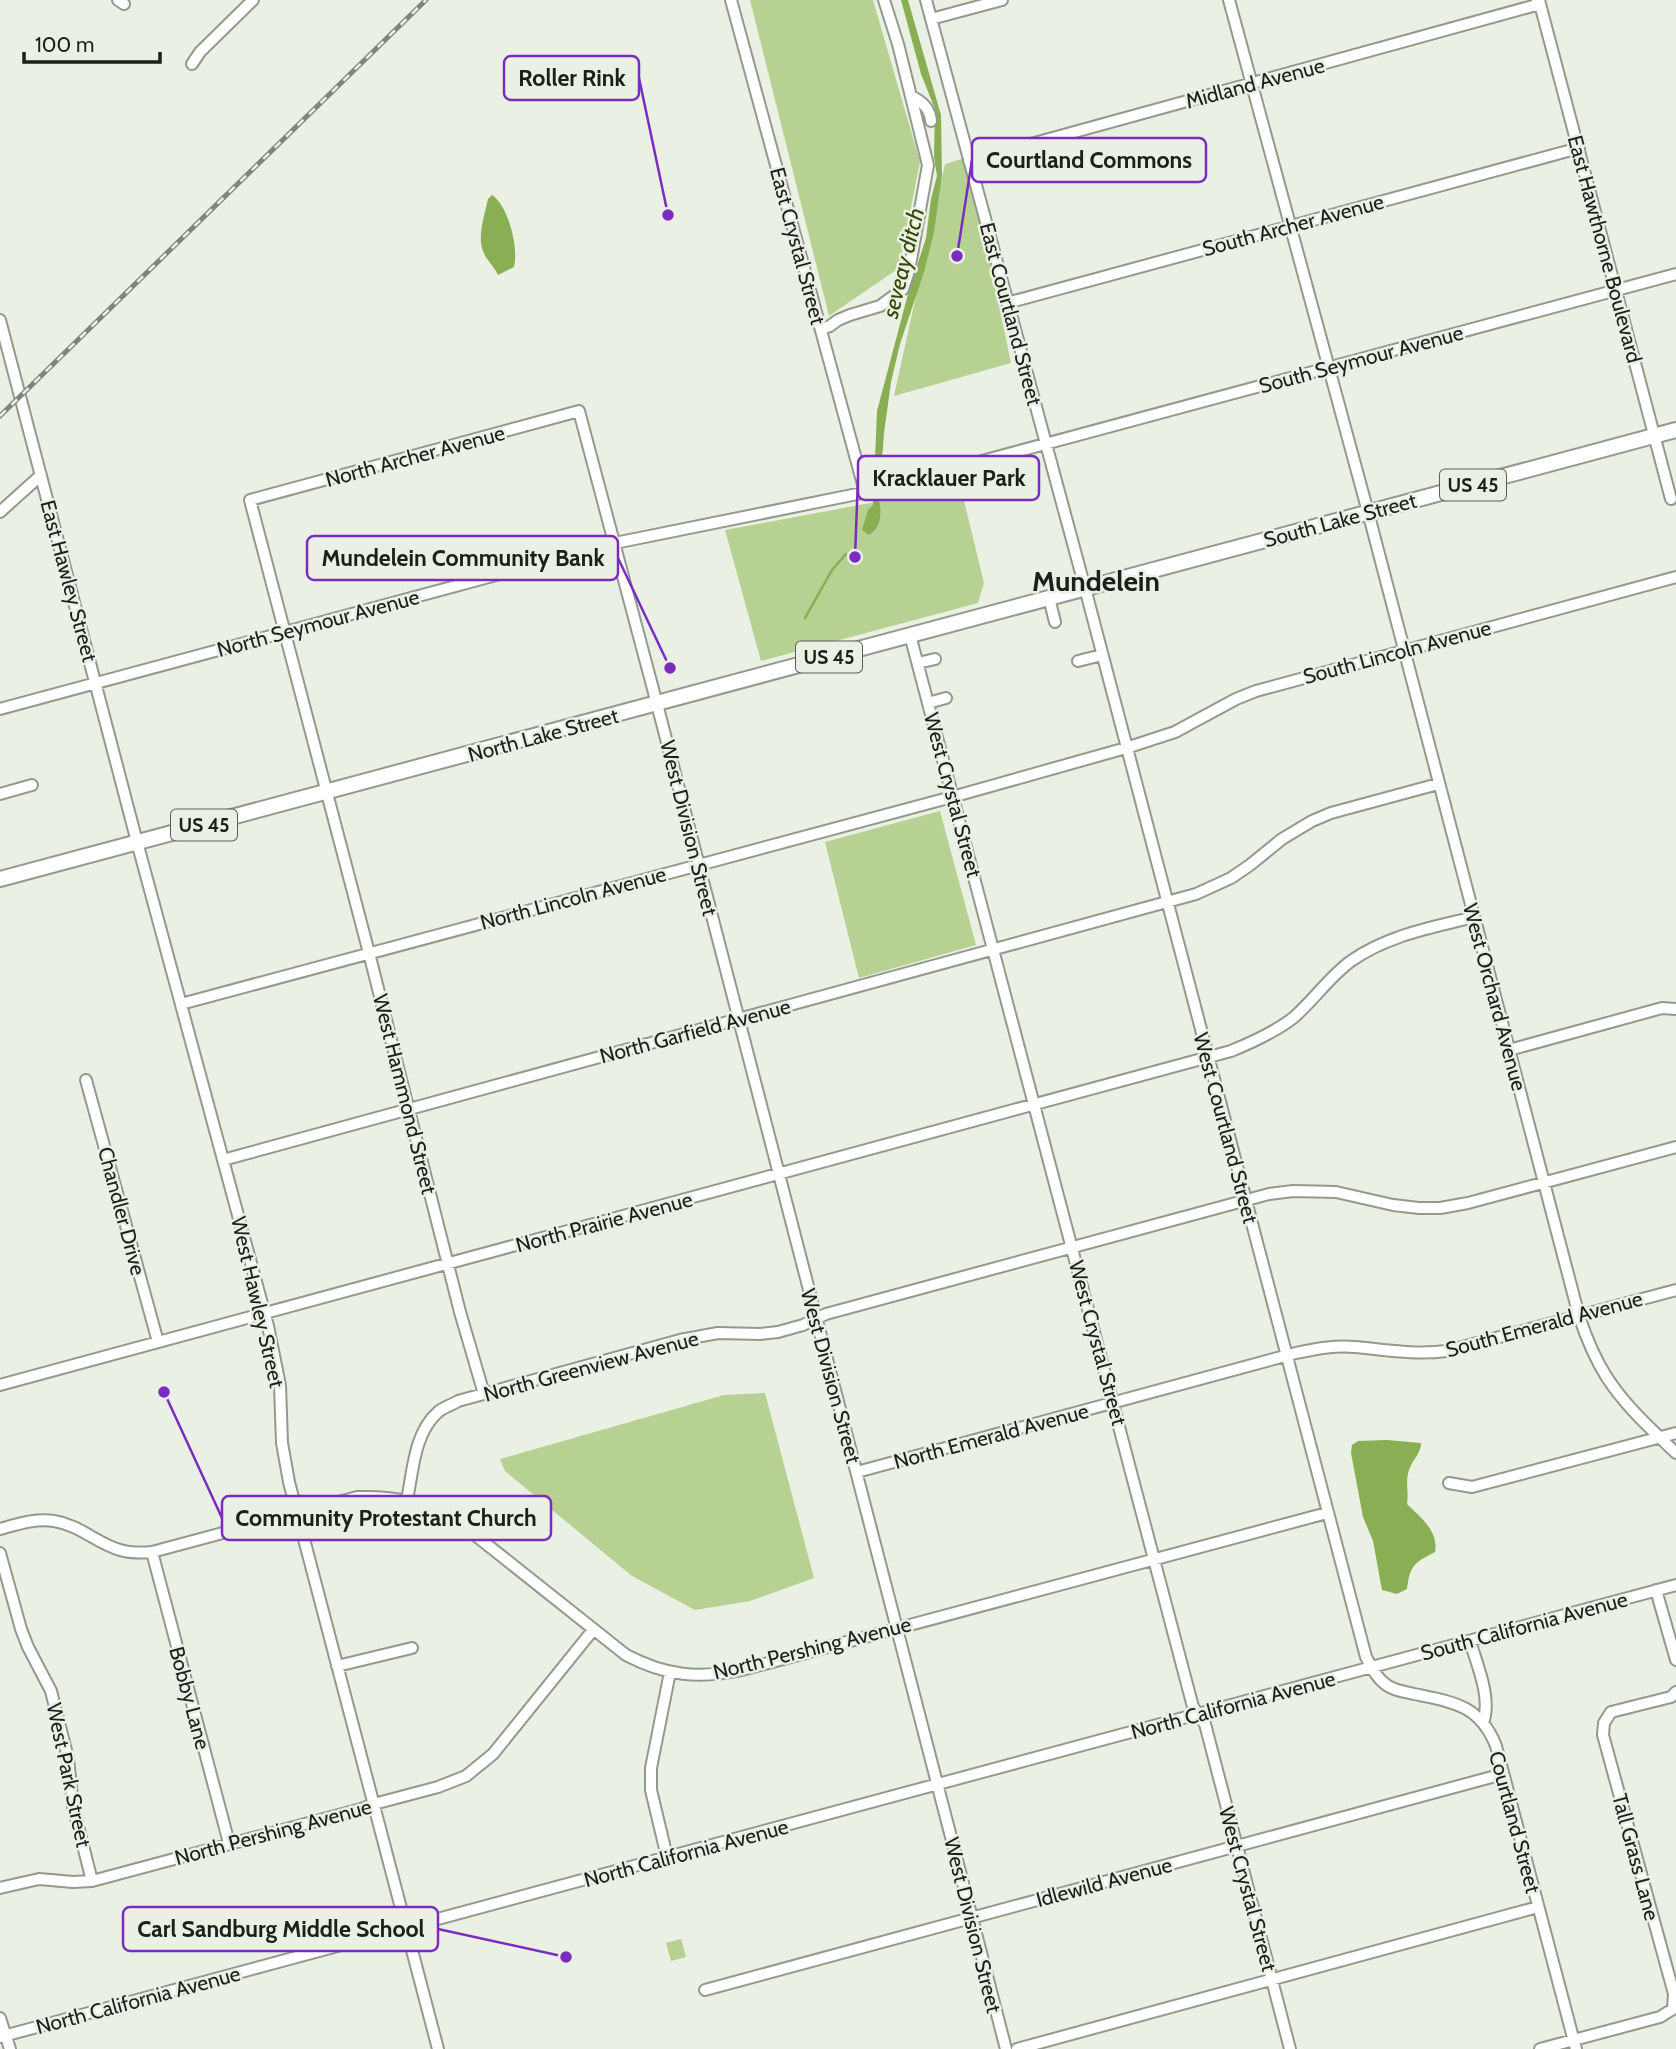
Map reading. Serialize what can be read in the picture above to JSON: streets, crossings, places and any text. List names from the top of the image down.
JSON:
{
  "streets": {
    "main road": ["US 45", "South Lake Street", "North Lake Street"],
    "street": [
      "Midland Avenue",
      "South Archer Avenue",
      "East Crystal Street",
      "East Hawthorne Boulevard",
      "East Courtland Street",
      "South Seymour Avenue",
      "North Archer Avenue",
      "East Hawley Street",
      "North Seymour Avenue",
      "South Lincoln Avenue",
      "West Crystal Street",
      "West Division Street",
      "North Lincoln Avenue",
      "West Orchard Avenue",
      "North Garfield Avenue",
      "West Hammond Street",
      "West Courtland Street",
      "Chandler Drive",
      "North Prairie Avenue",
      "West Hawley Street",
      "South Emerald Avenue",
      "North Greenview Avenue",
      "North Emerald Avenue",
      "South California Avenue",
      "North Pershing Avenue",
      "Bobby Lane",
      "North California Avenue",
      "West Park Street",
      "Courtland Street",
      "Tall Grass Lane",
      "Idlewild Avenue"
    ]
  },
  "crossings": [
    ["Midland Avenue", "East Hawthorne Boulevard"],
    ["Midland Avenue", "East Courtland Street"],
    ["Midland Avenue", "West Orchard Avenue"],
    ["South Archer Avenue", "East Hawthorne Boulevard"],
    ["South Archer Avenue", "East Courtland Street"],
    ["South Archer Avenue", "West Orchard Avenue"],
    ["East Crystal Street", "North Seymour Avenue"],
    ["East Hawthorne Boulevard", "South Seymour Avenue"],
    ["East Hawthorne Boulevard", "South Lake Street"],
    ["East Courtland Street", "South Seymour Avenue"],
    ["East Courtland Street", "South Lake Street"],
    ["East Courtland Street", "North Seymour Avenue"],
    ["East Courtland Street", "North Lake Street"],
    ["East Courtland Street", "West Courtland Street"],
    ["South Seymour Avenue", "North Seymour Avenue"],
    ["South Seymour Avenue", "West Orchard Avenue"],
    ["North Archer Avenue", "West Division Street"],
    ["North Archer Avenue", "West Hammond Street"],
    ["South Lake Street", "North Lake Street"],
    ["South Lake Street", "West Orchard Avenue"],
    ["South Lake Street", "West Courtland Street"],
    ["East Hawley Street", "North Seymour Avenue"],
    ["East Hawley Street", "North Lake Street"],
    ["East Hawley Street", "West Hawley Street"],
    ["North Seymour Avenue", "West Division Street"],
    ["North Seymour Avenue", "West Hammond Street"],
    ["South Lincoln Avenue", "North Lincoln Avenue"],
    ["South Lincoln Avenue", "West Orchard Avenue"],
    ["South Lincoln Avenue", "West Courtland Street"],
    ["North Lake Street", "West Crystal Street"],
    ["North Lake Street", "West Division Street"],
    ["North Lake Street", "West Hammond Street"],
    ["North Lake Street", "West Courtland Street"],
    ["North Lake Street", "West Hawley Street"],
    ["West Crystal Street", "North Lincoln Avenue"],
    ["West Crystal Street", "North Garfield Avenue"],
    ["West Crystal Street", "North Prairie Avenue"],
    ["West Crystal Street", "North Greenview Avenue"],
    ["West Crystal Street", "North Emerald Avenue"],
    ["West Crystal Street", "North Pershing Avenue"],
    ["West Crystal Street", "North California Avenue"],
    ["West Crystal Street", "Idlewild Avenue"],
    ["West Division Street", "North Lincoln Avenue"],
    ["West Division Street", "North Garfield Avenue"],
    ["West Division Street", "North Prairie Avenue"],
    ["West Division Street", "North Greenview Avenue"],
    ["West Division Street", "North Emerald Avenue"],
    ["West Division Street", "North Pershing Avenue"],
    ["West Division Street", "North California Avenue"],
    ["West Division Street", "Idlewild Avenue"],
    ["North Lincoln Avenue", "West Hammond Street"],
    ["North Lincoln Avenue", "West Courtland Street"],
    ["North Lincoln Avenue", "West Hawley Street"],
    ["West Orchard Avenue", "North Garfield Avenue"],
    ["West Orchard Avenue", "North Prairie Avenue"],
    ["West Orchard Avenue", "South Emerald Avenue"],
    ["West Orchard Avenue", "North Greenview Avenue"],
    ["North Garfield Avenue", "West Hammond Street"],
    ["North Garfield Avenue", "West Courtland Street"],
    ["North Garfield Avenue", "West Hawley Street"],
    ["West Hammond Street", "North Prairie Avenue"],
    ["West Hammond Street", "North Greenview Avenue"],
    ["West Courtland Street", "North Prairie Avenue"],
    ["West Courtland Street", "South Emerald Avenue"],
    ["West Courtland Street", "North Greenview Avenue"],
    ["West Courtland Street", "North Emerald Avenue"],
    ["West Courtland Street", "South California Avenue"],
    ["West Courtland Street", "North Pershing Avenue"],
    ["West Courtland Street", "North California Avenue"],
    ["West Courtland Street", "Courtland Street"],
    ["Chandler Drive", "North Prairie Avenue"],
    ["North Prairie Avenue", "West Hawley Street"],
    ["West Hawley Street", "North Pershing Avenue"],
    ["West Hawley Street", "North California Avenue"],
    ["South Emerald Avenue", "North Emerald Avenue"],
    ["South California Avenue", "North California Avenue"],
    ["South California Avenue", "Courtland Street"],
    ["North Pershing Avenue", "Bobby Lane"],
    ["North Pershing Avenue", "West Park Street"],
    ["North California Avenue", "Courtland Street"],
    ["Courtland Street", "Tall Grass Lane"],
    ["Courtland Street", "Idlewild Avenue"]
  ],
  "districts": ["Mundelein"],
  "water": ["seveay ditch"],
  "places": [
    "Roller Rink",
    "Courtland Commons",
    "Kracklauer Park",
    "Mundelein Community Bank",
    "Community Protestant Church",
    "Carl Sandburg Middle School"
  ],
  "scale_bar": "100 m"
}
